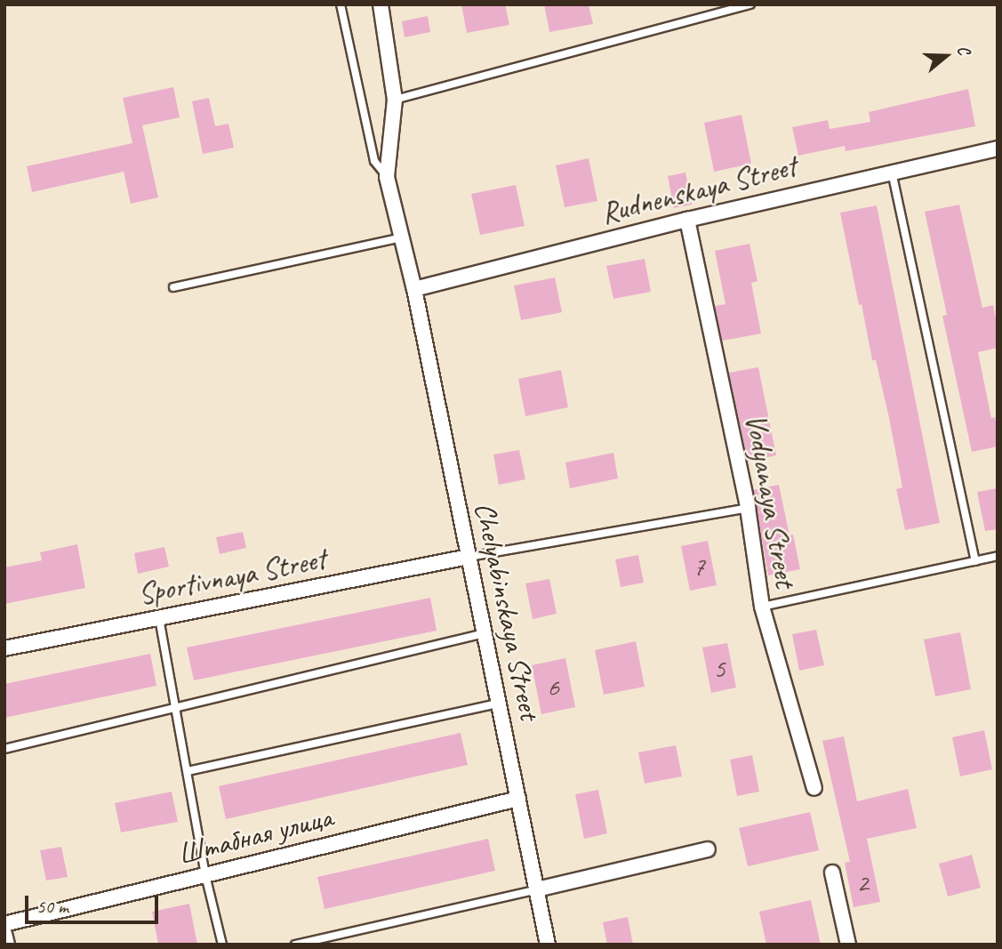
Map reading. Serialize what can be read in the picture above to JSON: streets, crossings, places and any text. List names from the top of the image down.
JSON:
{
  "streets": {
    "street": [
      "Rudnenskaya Street",
      "Vodyanaya Street",
      "Sportivnaya Street",
      "Chelyabinskaya Street",
      "Штабная улица"
    ]
  },
  "crossings": [
    ["Rudnenskaya Street", "Vodyanaya Street"],
    ["Rudnenskaya Street", "Chelyabinskaya Street"],
    ["Sportivnaya Street", "Chelyabinskaya Street"],
    ["Chelyabinskaya Street", "Штабная улица"]
  ],
  "house_numbers": [
    "7",
    "5",
    "6",
    "2"
  ],
  "scale_bar": "50 m",
  "north": "right"
}
